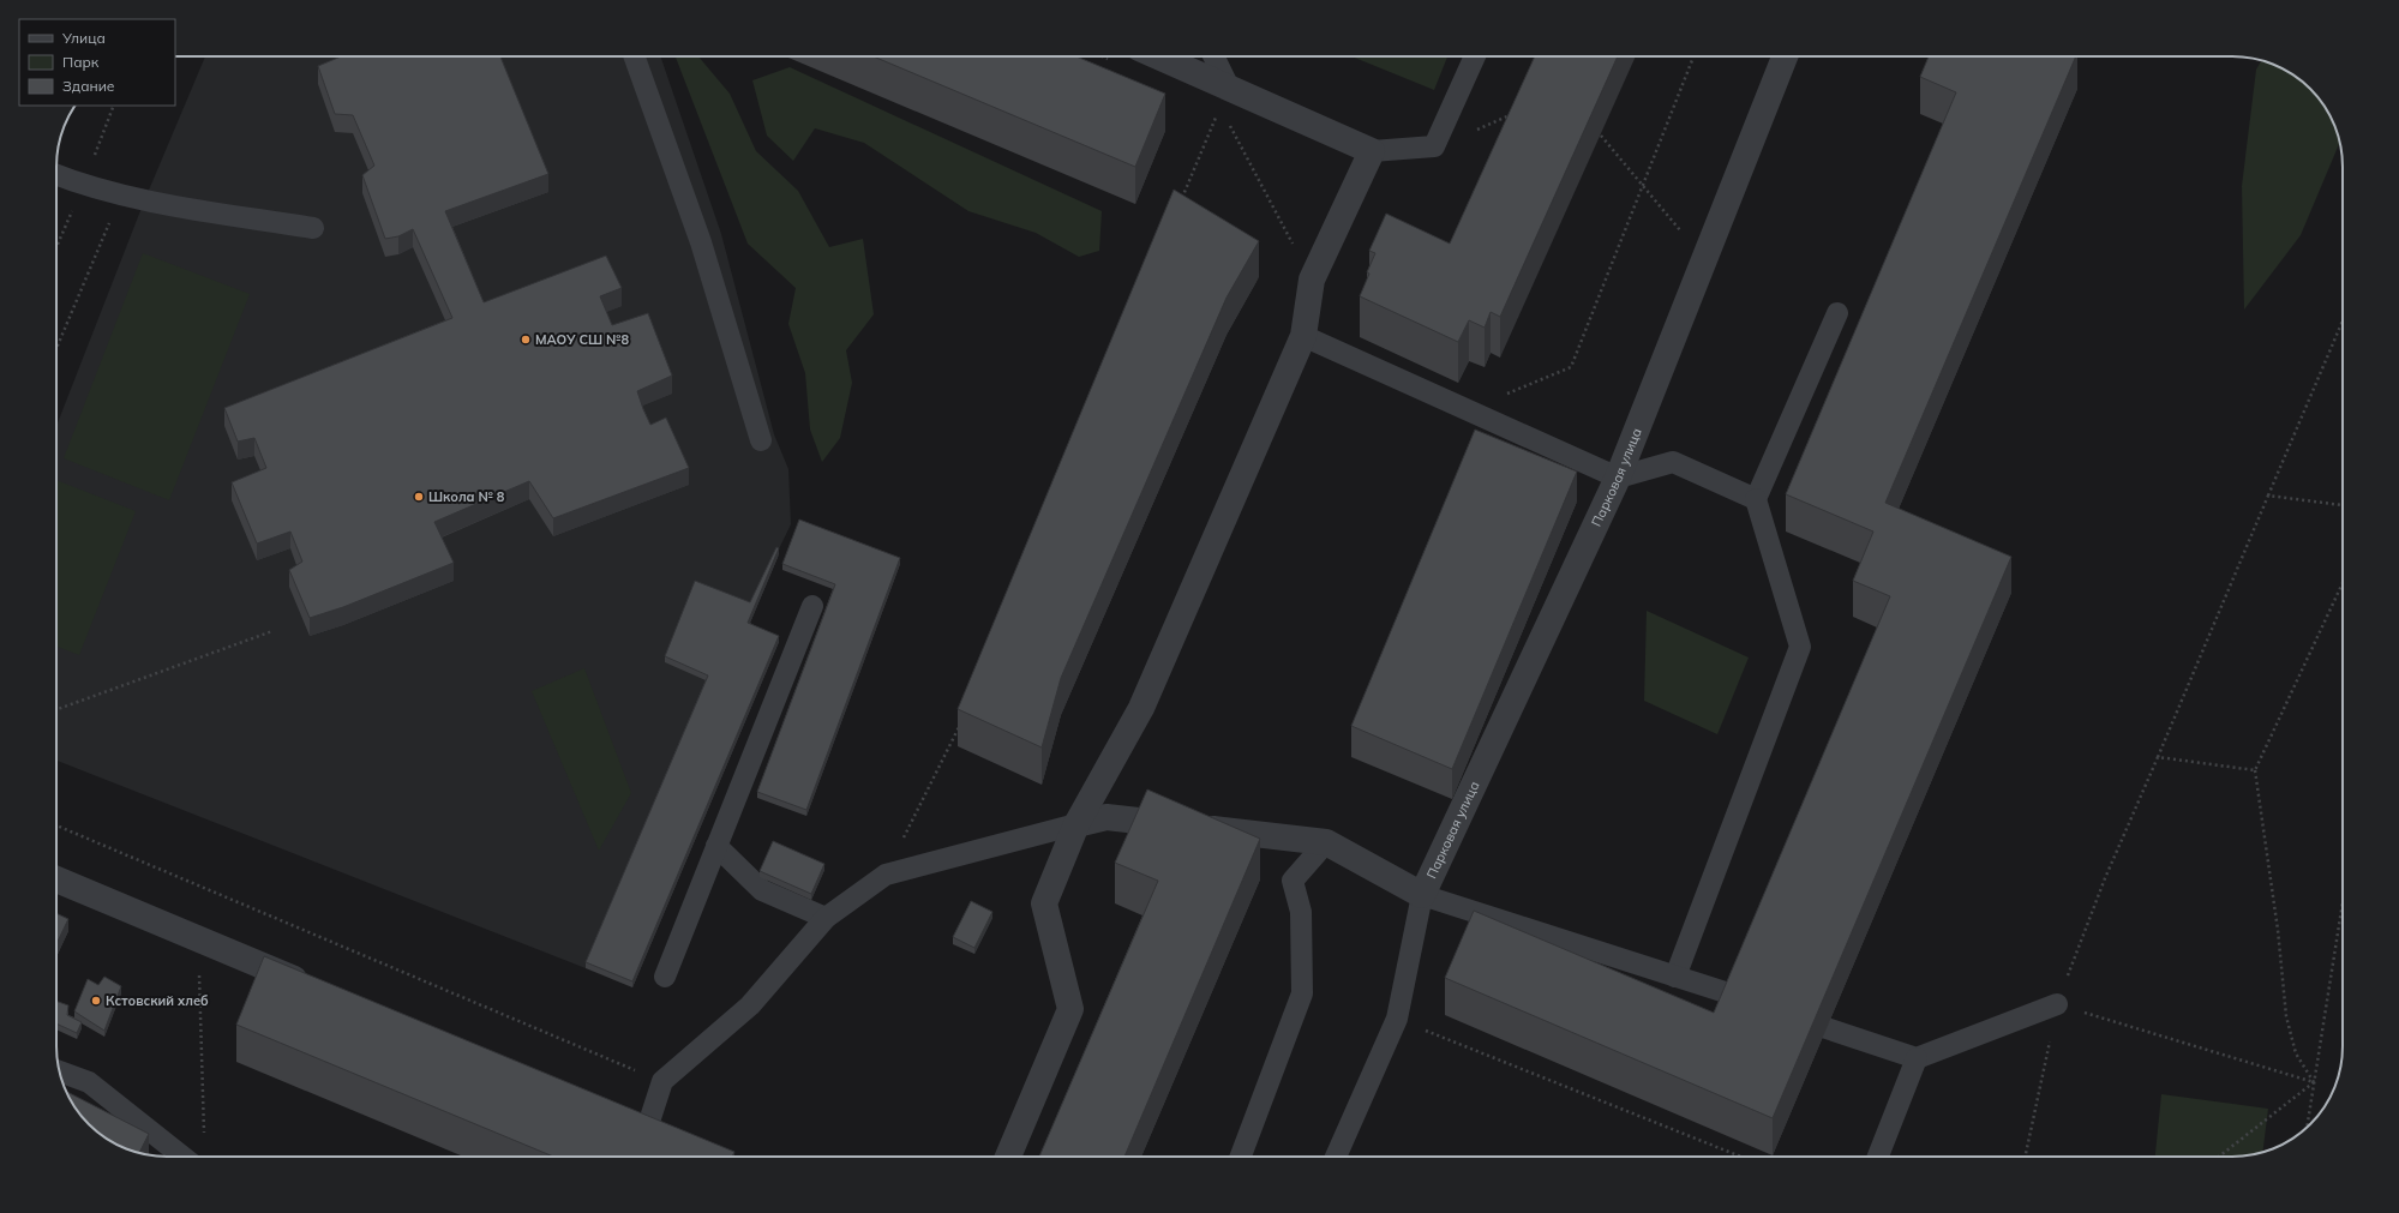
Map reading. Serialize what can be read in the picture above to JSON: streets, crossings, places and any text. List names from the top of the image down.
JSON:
{
  "streets": {
    "street": ["Парковая улица"]
  },
  "places": ["МАОУ СШ №8", "Школа № 8", "Кстовский хлеб"],
  "legend": ["Улица", "Парк", "Здание"]
}
